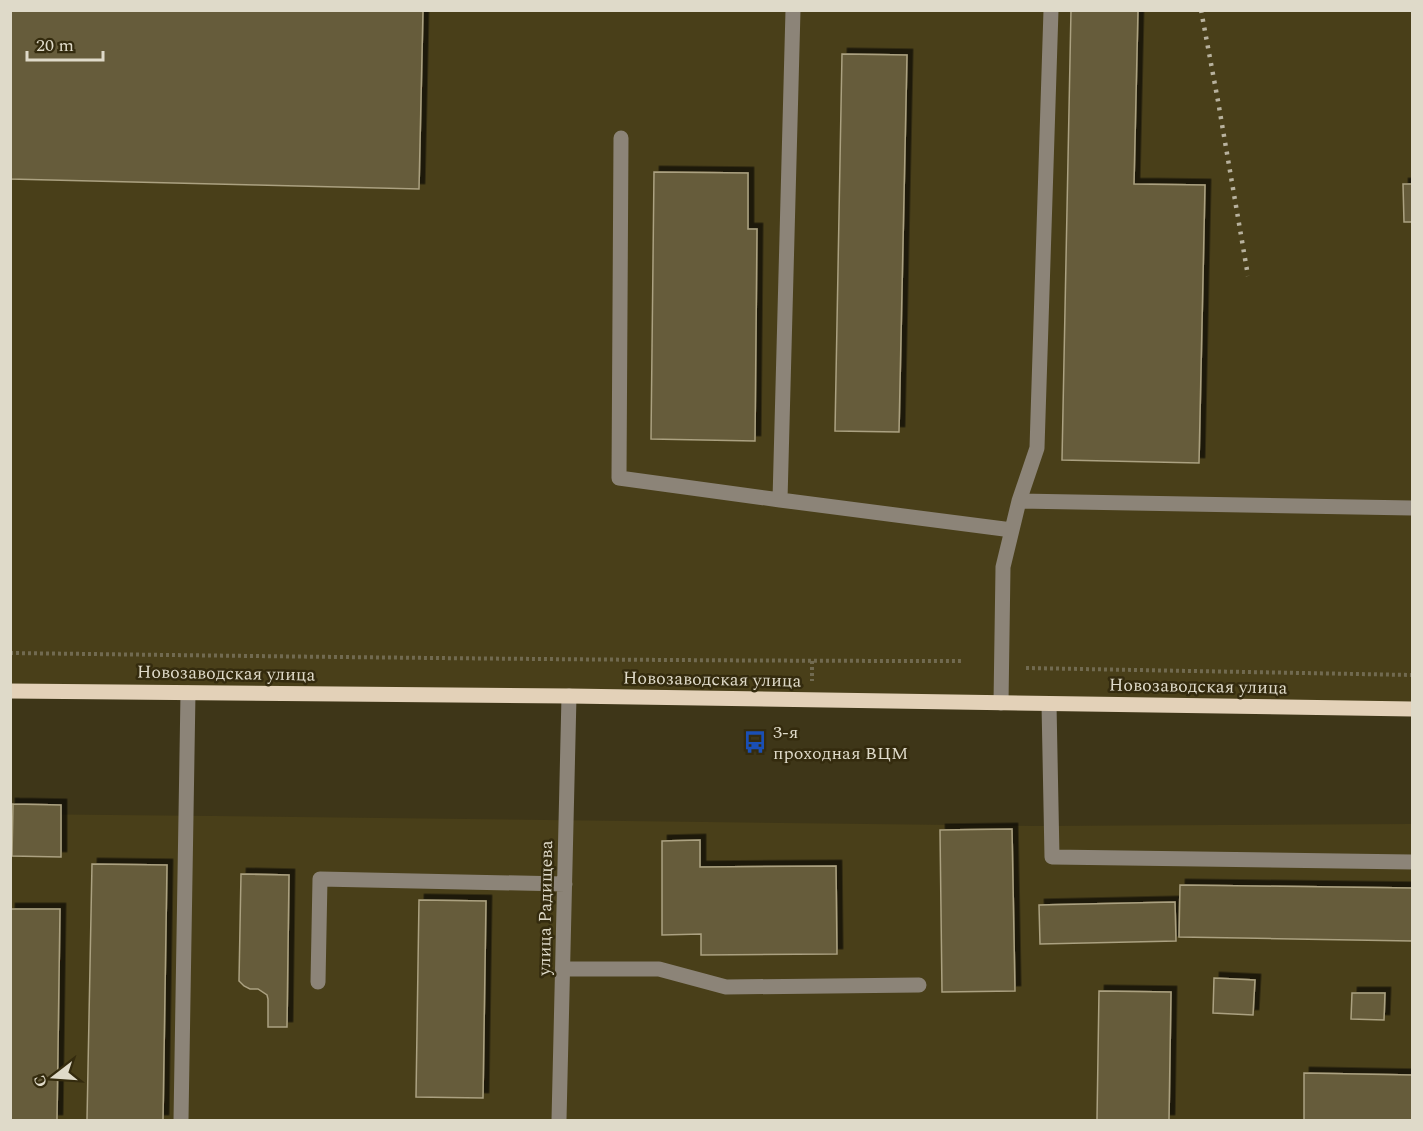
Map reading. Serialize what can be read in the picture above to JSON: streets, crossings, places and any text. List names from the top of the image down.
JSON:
{
  "streets": {
    "main road": ["Новозаводская улица"],
    "street": ["улица Радищева"]
  },
  "crossings": [
    ["Новозаводская улица", "улица Радищева"]
  ],
  "places": {
    "bus stop": ["3-я проходная ВЦМ"]
  },
  "scale_bar": "20 m",
  "north": "left"
}
